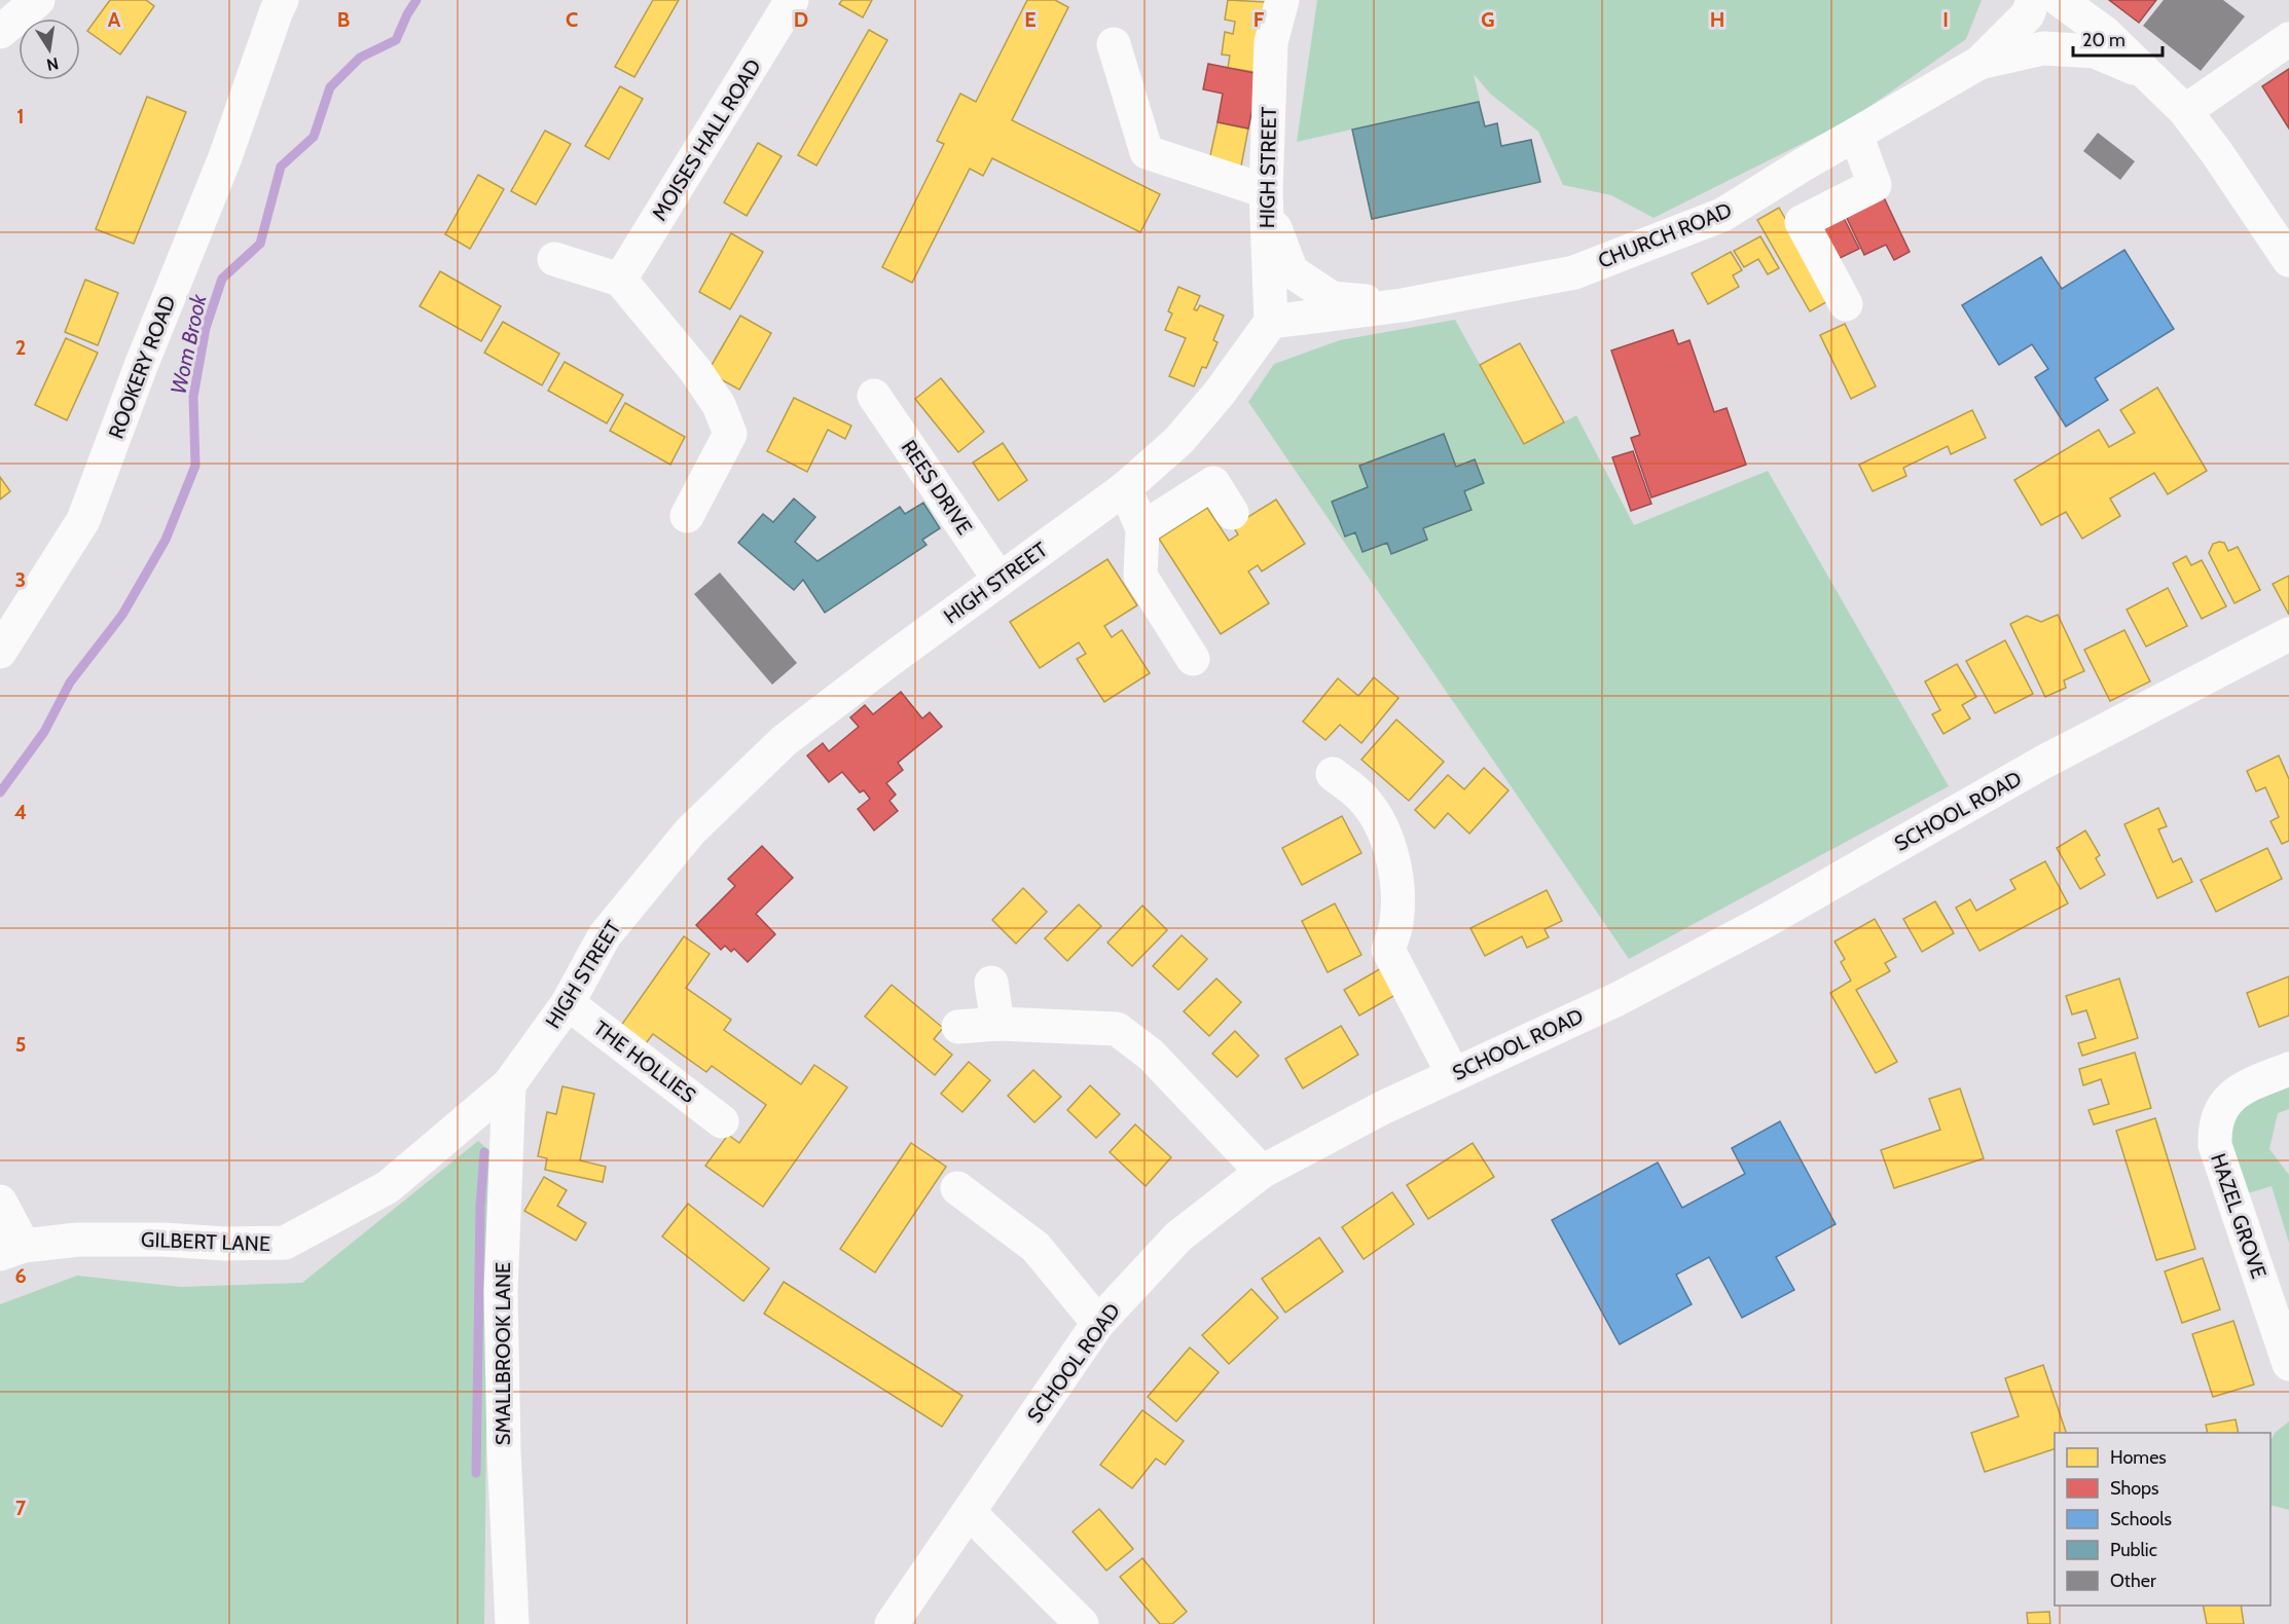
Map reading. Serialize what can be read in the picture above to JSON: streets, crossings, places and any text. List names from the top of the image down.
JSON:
{
  "streets": {
    "street": [
      "MOISES HALL ROAD",
      "HIGH STREET",
      "CHURCH ROAD",
      "ROOKERY ROAD",
      "REES DRIVE",
      "SCHOOL ROAD",
      "THE HOLLIES",
      "HAZEL GROVE",
      "GILBERT LANE",
      "SMALLBROOK LANE"
    ]
  },
  "crossings": [
    ["HIGH STREET", "CHURCH ROAD"],
    ["HIGH STREET", "REES DRIVE"],
    ["HIGH STREET", "THE HOLLIES"],
    ["HIGH STREET", "GILBERT LANE"],
    ["HIGH STREET", "SMALLBROOK LANE"],
    ["GILBERT LANE", "SMALLBROOK LANE"]
  ],
  "water": ["Wom Brook"],
  "legend": [
    "Homes",
    "Shops",
    "Schools",
    "Public",
    "Other"
  ],
  "scale_bar": "20 m",
  "north": "bottom",
  "grid": {
    "columns": [
      "A",
      "B",
      "C",
      "D",
      "E",
      "F",
      "G",
      "H",
      "I"
    ],
    "rows": [
      "1",
      "2",
      "3",
      "4",
      "5",
      "6",
      "7"
    ]
  }
}
